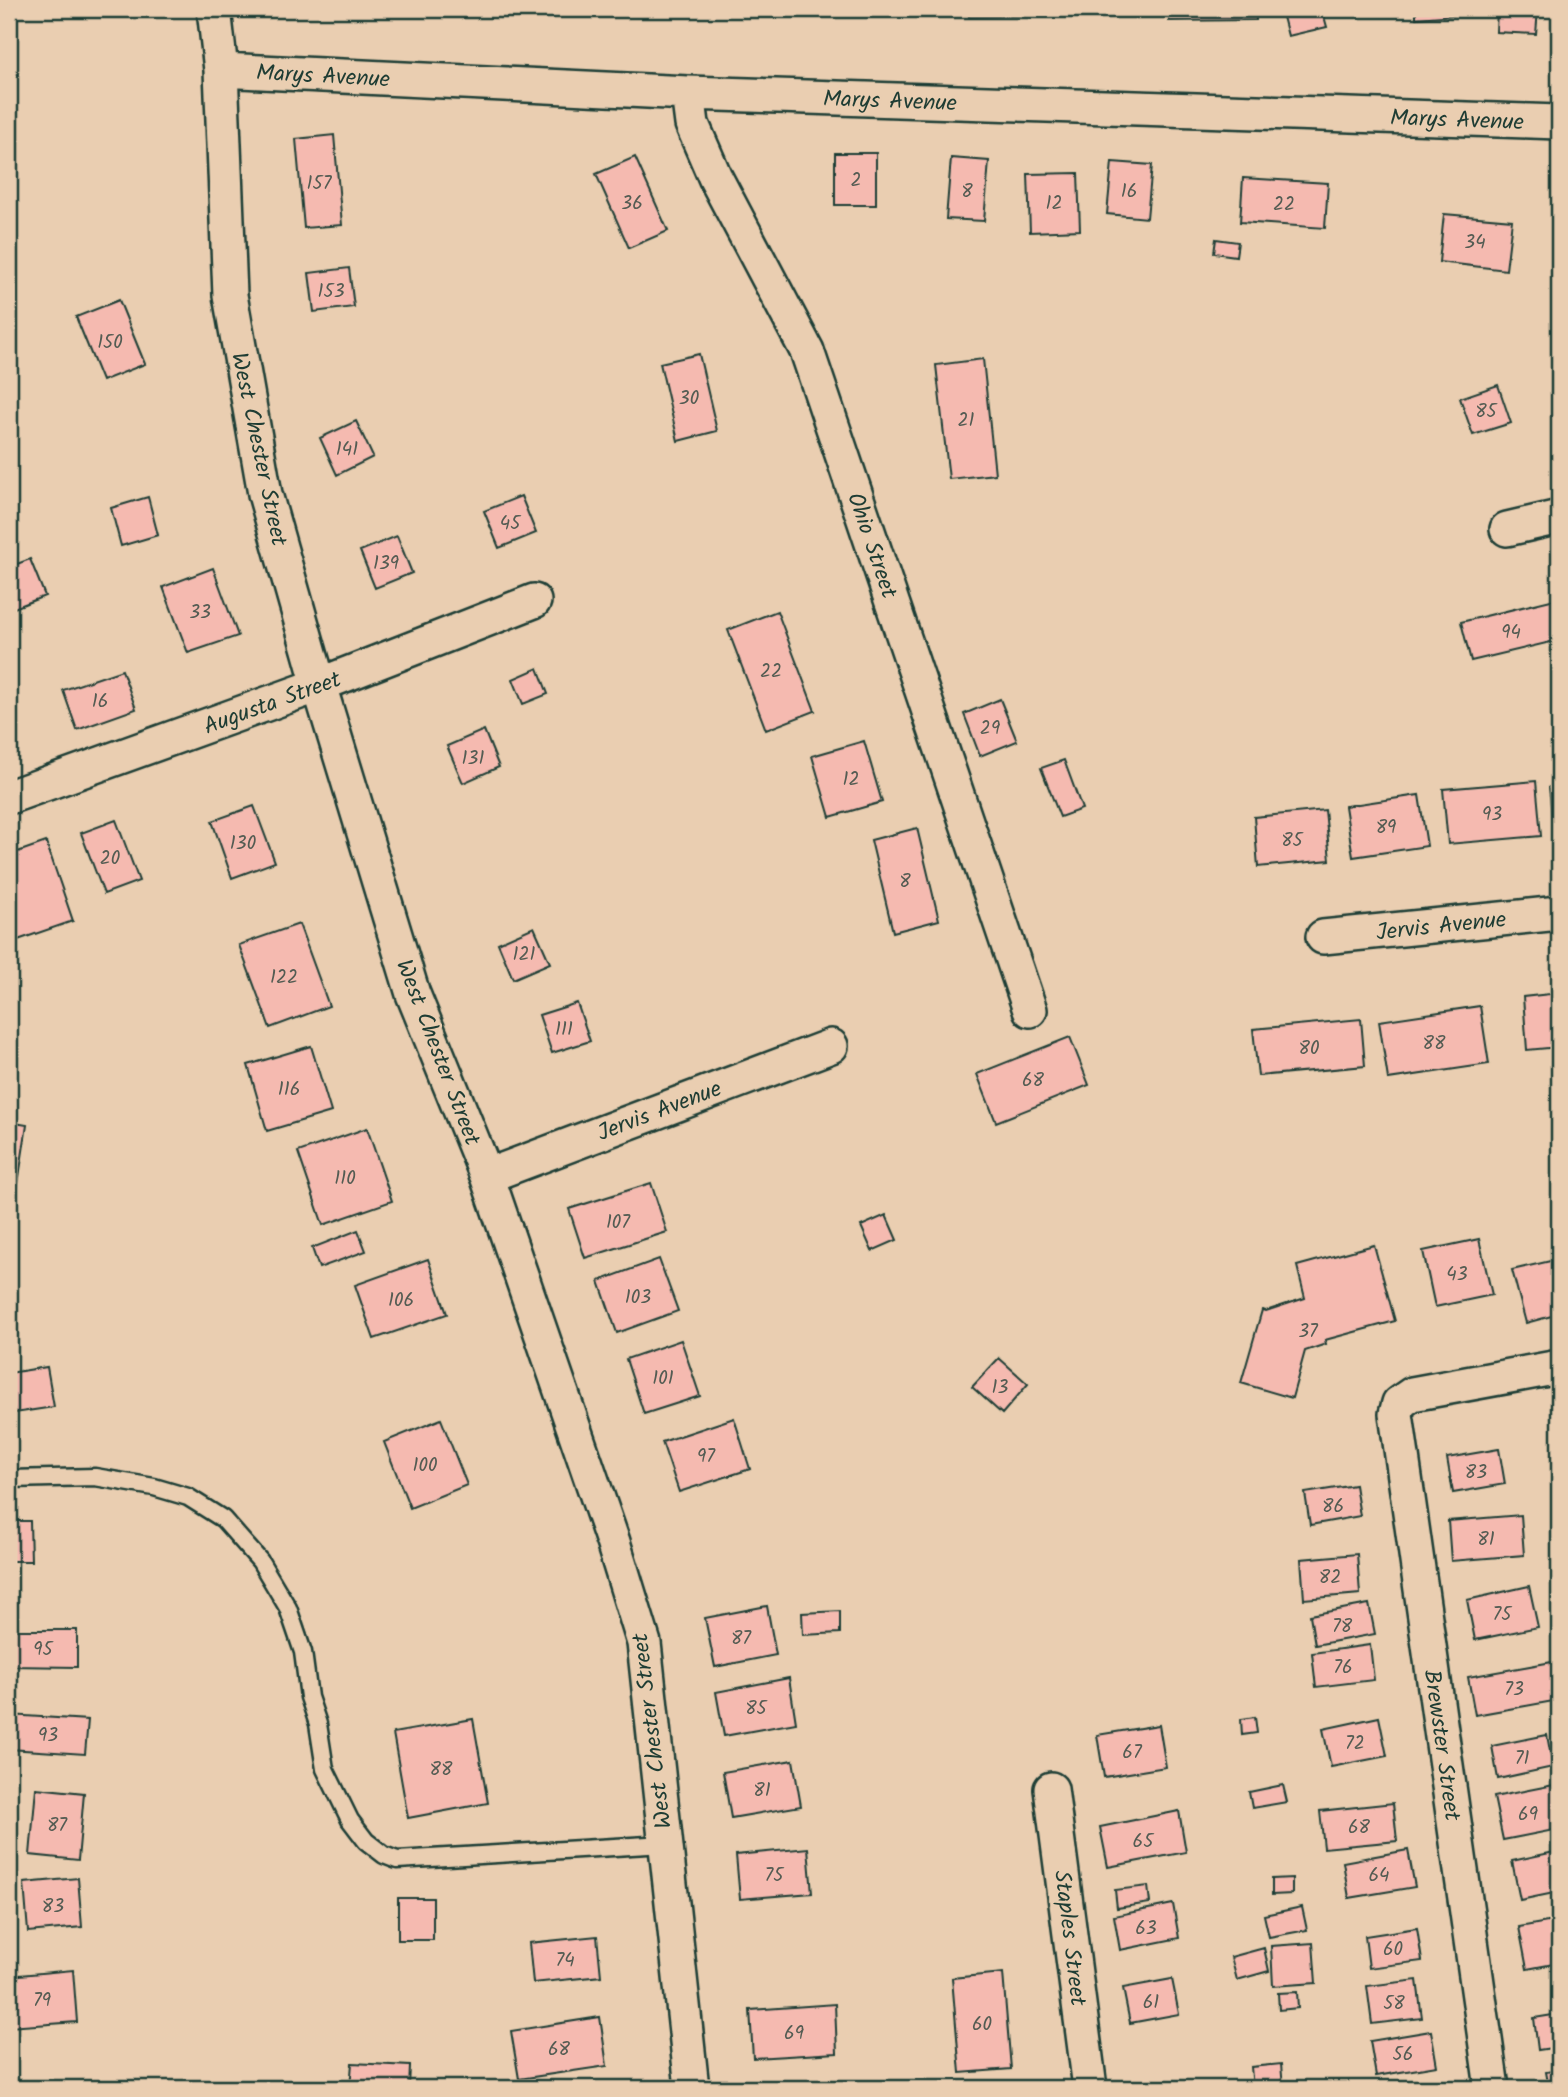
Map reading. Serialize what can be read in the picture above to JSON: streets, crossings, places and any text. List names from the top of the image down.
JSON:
{
  "streets": {
    "street": [
      "Marys Avenue",
      "West Chester Street",
      "Ohio Street",
      "Augusta Street",
      "Jervis Avenue",
      "Brewster Street",
      "Staples Street"
    ]
  },
  "crossings": [
    ["Marys Avenue", "West Chester Street"],
    ["Marys Avenue", "Ohio Street"],
    ["West Chester Street", "Augusta Street"],
    ["West Chester Street", "Jervis Avenue"]
  ],
  "house_numbers": [
    "2",
    "157",
    "8",
    "16",
    "36",
    "12",
    "22",
    "34",
    "153",
    "150",
    "30",
    "85",
    "21",
    "141",
    "45",
    "139",
    "33",
    "94",
    "22",
    "16",
    "29",
    "131",
    "12",
    "93",
    "89",
    "85",
    "130",
    "20",
    "8",
    "121",
    "122",
    "111",
    "88",
    "80",
    "68",
    "116",
    "110",
    "107",
    "43",
    "103",
    "106",
    "37",
    "101",
    "13",
    "97",
    "100",
    "83",
    "86",
    "81",
    "82",
    "75",
    "78",
    "87",
    "95",
    "76",
    "73",
    "85",
    "93",
    "72",
    "67",
    "71",
    "88",
    "81",
    "69",
    "87",
    "68",
    "65",
    "75",
    "64",
    "83",
    "63",
    "60",
    "74",
    "79",
    "61",
    "58",
    "60",
    "69",
    "68",
    "56"
  ]
}
